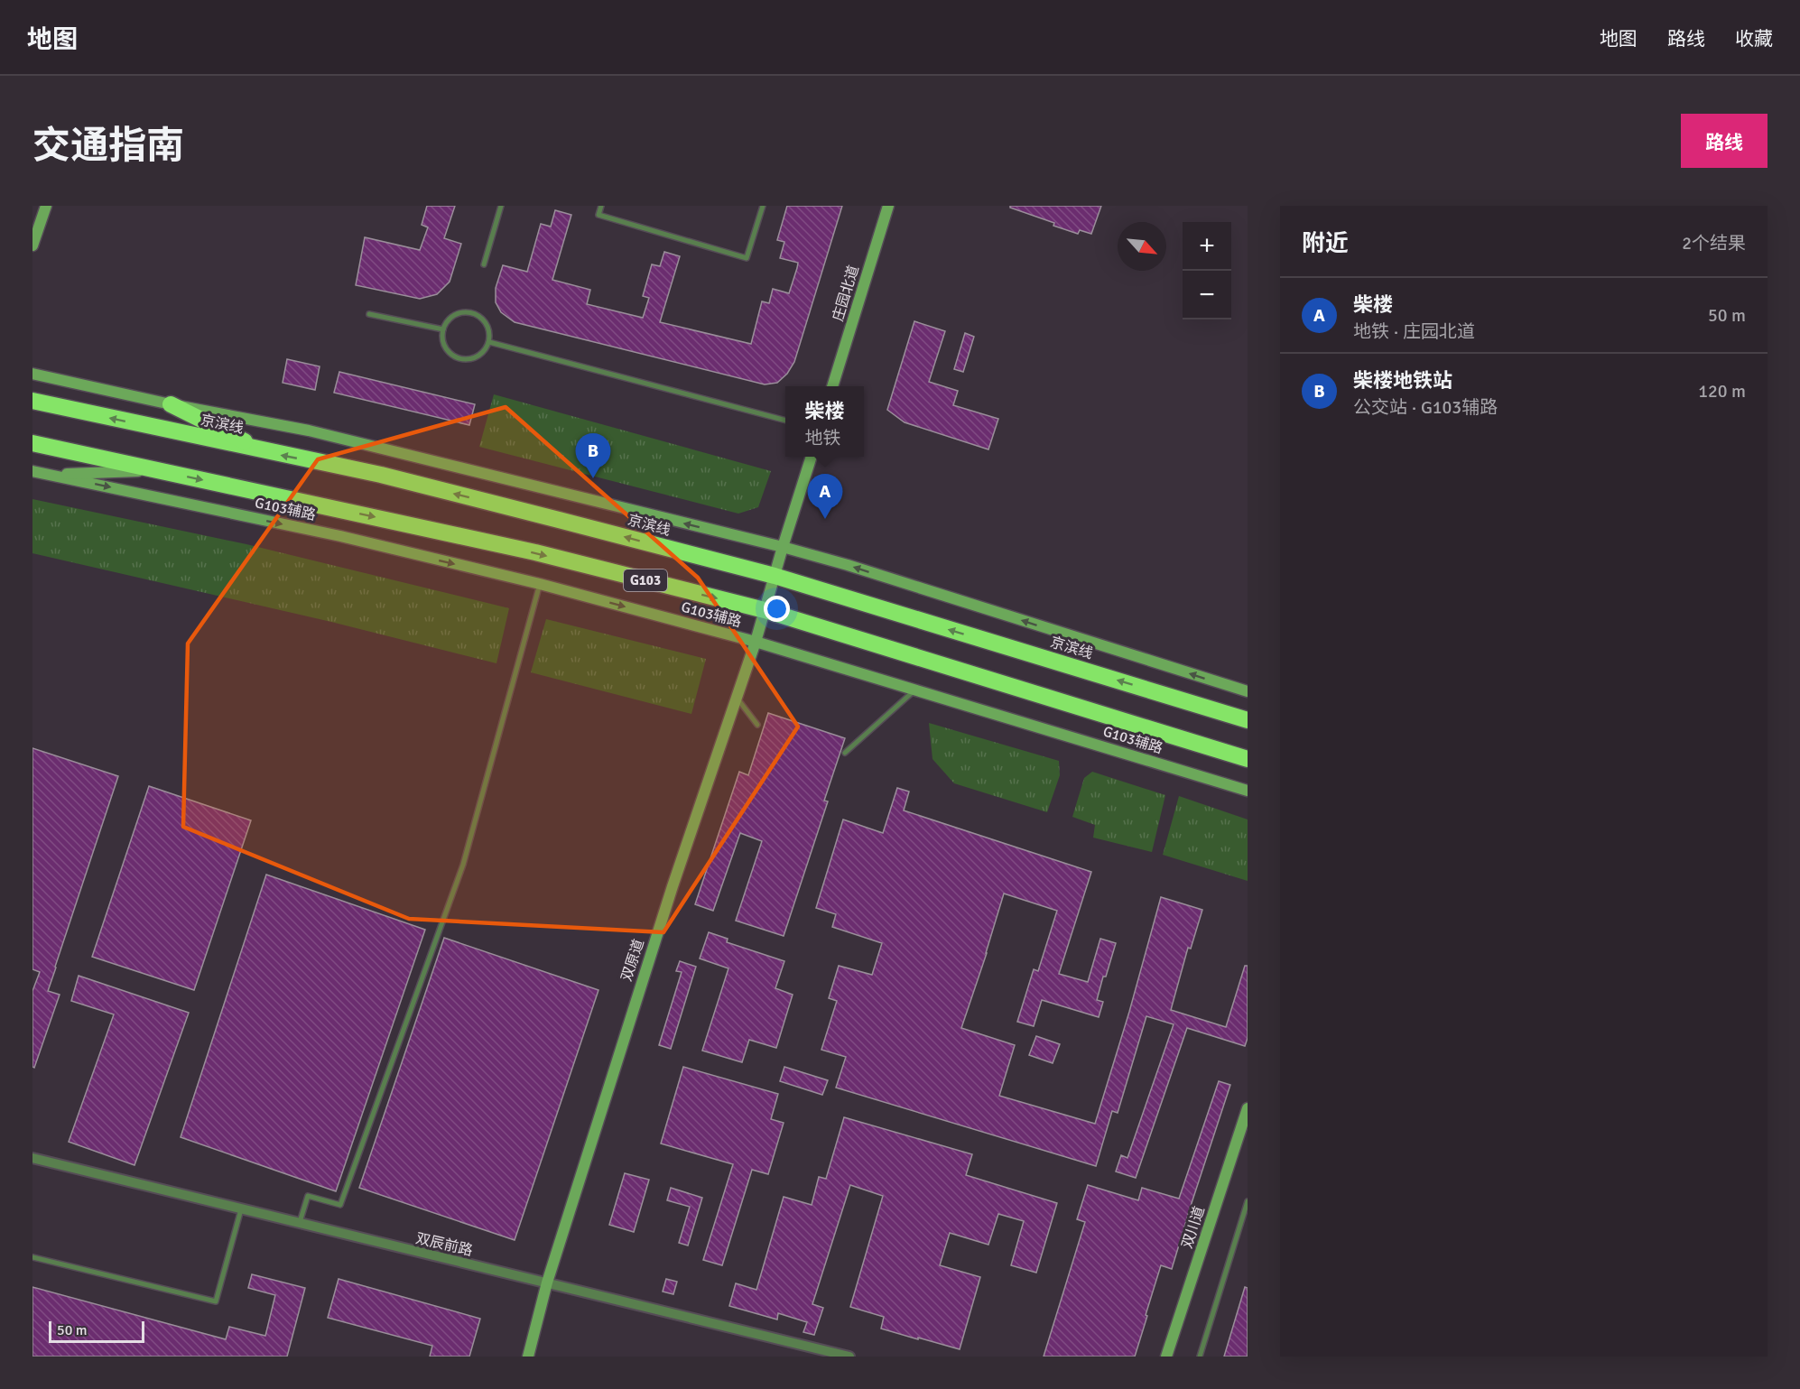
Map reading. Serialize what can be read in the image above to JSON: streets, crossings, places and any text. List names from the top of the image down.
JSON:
{
  "streets": {
    "highway": ["京滨线", "G103"],
    "street": [
      "庄园北道",
      "G103辅路",
      "双原道",
      "双川道",
      "双辰前路"
    ]
  },
  "crossings": [
    ["京滨线", "双原道"],
    ["G103辅路", "双原道"],
    ["G103", "双原道"],
    ["双原道", "双辰前路"]
  ],
  "scale_bar": "50 m",
  "north": "bottom right",
  "page": {
    "header": "地图",
    "nav": ["地图", "路线", "收藏"],
    "title": "交通指南",
    "buttons": "路线",
    "heading": ["附近", "2个结果"],
    "map_buttons": ["+", "−"],
    "list": [
      {
        "mark": "A",
        "name": "柴楼",
        "note": "地铁 · 庄园北道",
        "value": "50 m"
      },
      {
        "mark": "B",
        "name": "柴楼地铁站",
        "note": "公交站 · G103辅路",
        "value": "120 m"
      }
    ],
    "popup": ["柴楼", "地铁"],
    "pins": ["B", "A"],
    "scale": "50 m"
  }
}
